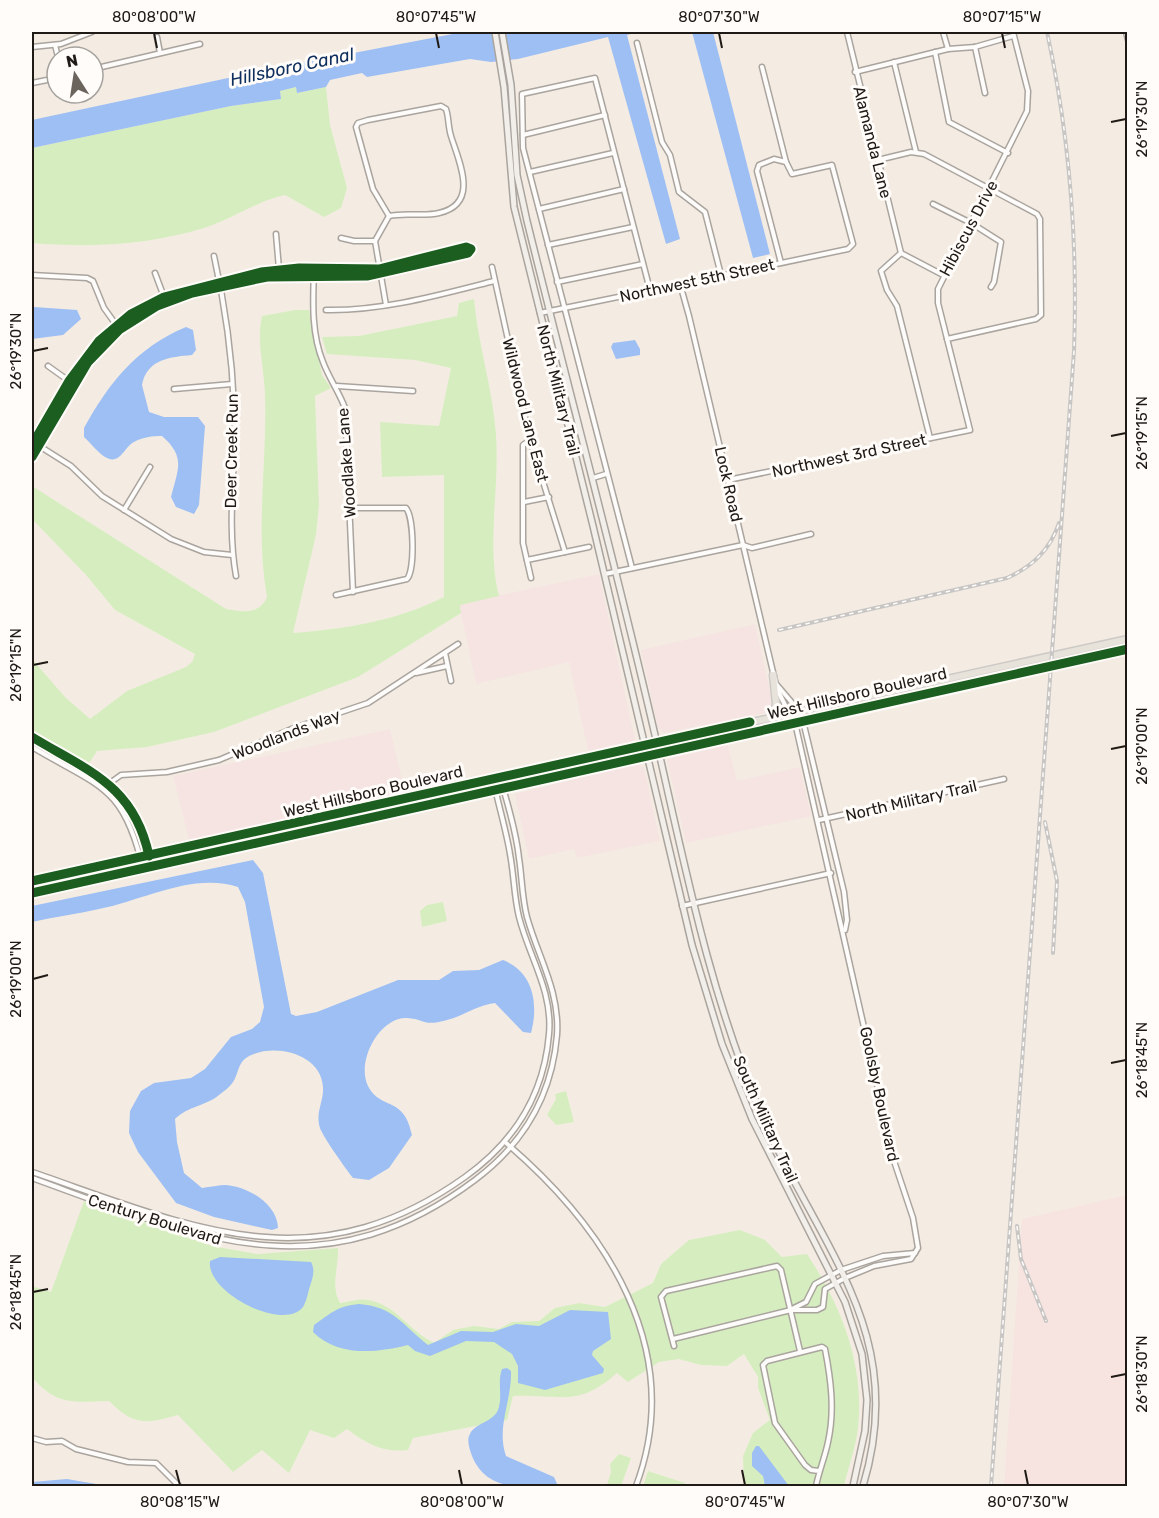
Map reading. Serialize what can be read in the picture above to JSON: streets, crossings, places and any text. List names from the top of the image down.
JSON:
{
  "streets": {
    "main road": ["West Hillsboro Boulevard"],
    "street": [
      "Alamanda Lane",
      "Hibiscus Drive",
      "Northwest 5th Street",
      "North Military Trail",
      "Wildwood Lane East",
      "Deer Creek Run",
      "Northwest 3rd Street",
      "Woodlake Lane",
      "Lock Road",
      "Woodlands Way",
      "Goolsby Boulevard",
      "South Military Trail",
      "Century Boulevard"
    ]
  },
  "crossings": [
    ["Hibiscus Drive", "Northwest 3rd Street"],
    ["Northwest 5th Street", "North Military Trail"],
    ["Northwest 5th Street", "Lock Road"],
    ["North Military Trail", "West Hillsboro Boulevard"],
    ["North Military Trail", "Goolsby Boulevard"],
    ["North Military Trail", "South Military Trail"],
    ["Northwest 3rd Street", "Lock Road"],
    ["Lock Road", "West Hillsboro Boulevard"],
    ["Lock Road", "Goolsby Boulevard"],
    ["West Hillsboro Boulevard", "Goolsby Boulevard"],
    ["West Hillsboro Boulevard", "South Military Trail"],
    ["West Hillsboro Boulevard", "Century Boulevard"]
  ],
  "water": ["Hillsboro Canal"],
  "north": "top",
  "coordinates": [
    "80°08'00\"W",
    "80°07'45\"W",
    "80°07'30\"W",
    "80°07'15\"W",
    "26°19'30\"N",
    "26°19'15\"N",
    "26°19'00\"N",
    "26°18'45\"N",
    "26°18'30\"N",
    "80°08'15\"W"
  ]
}
